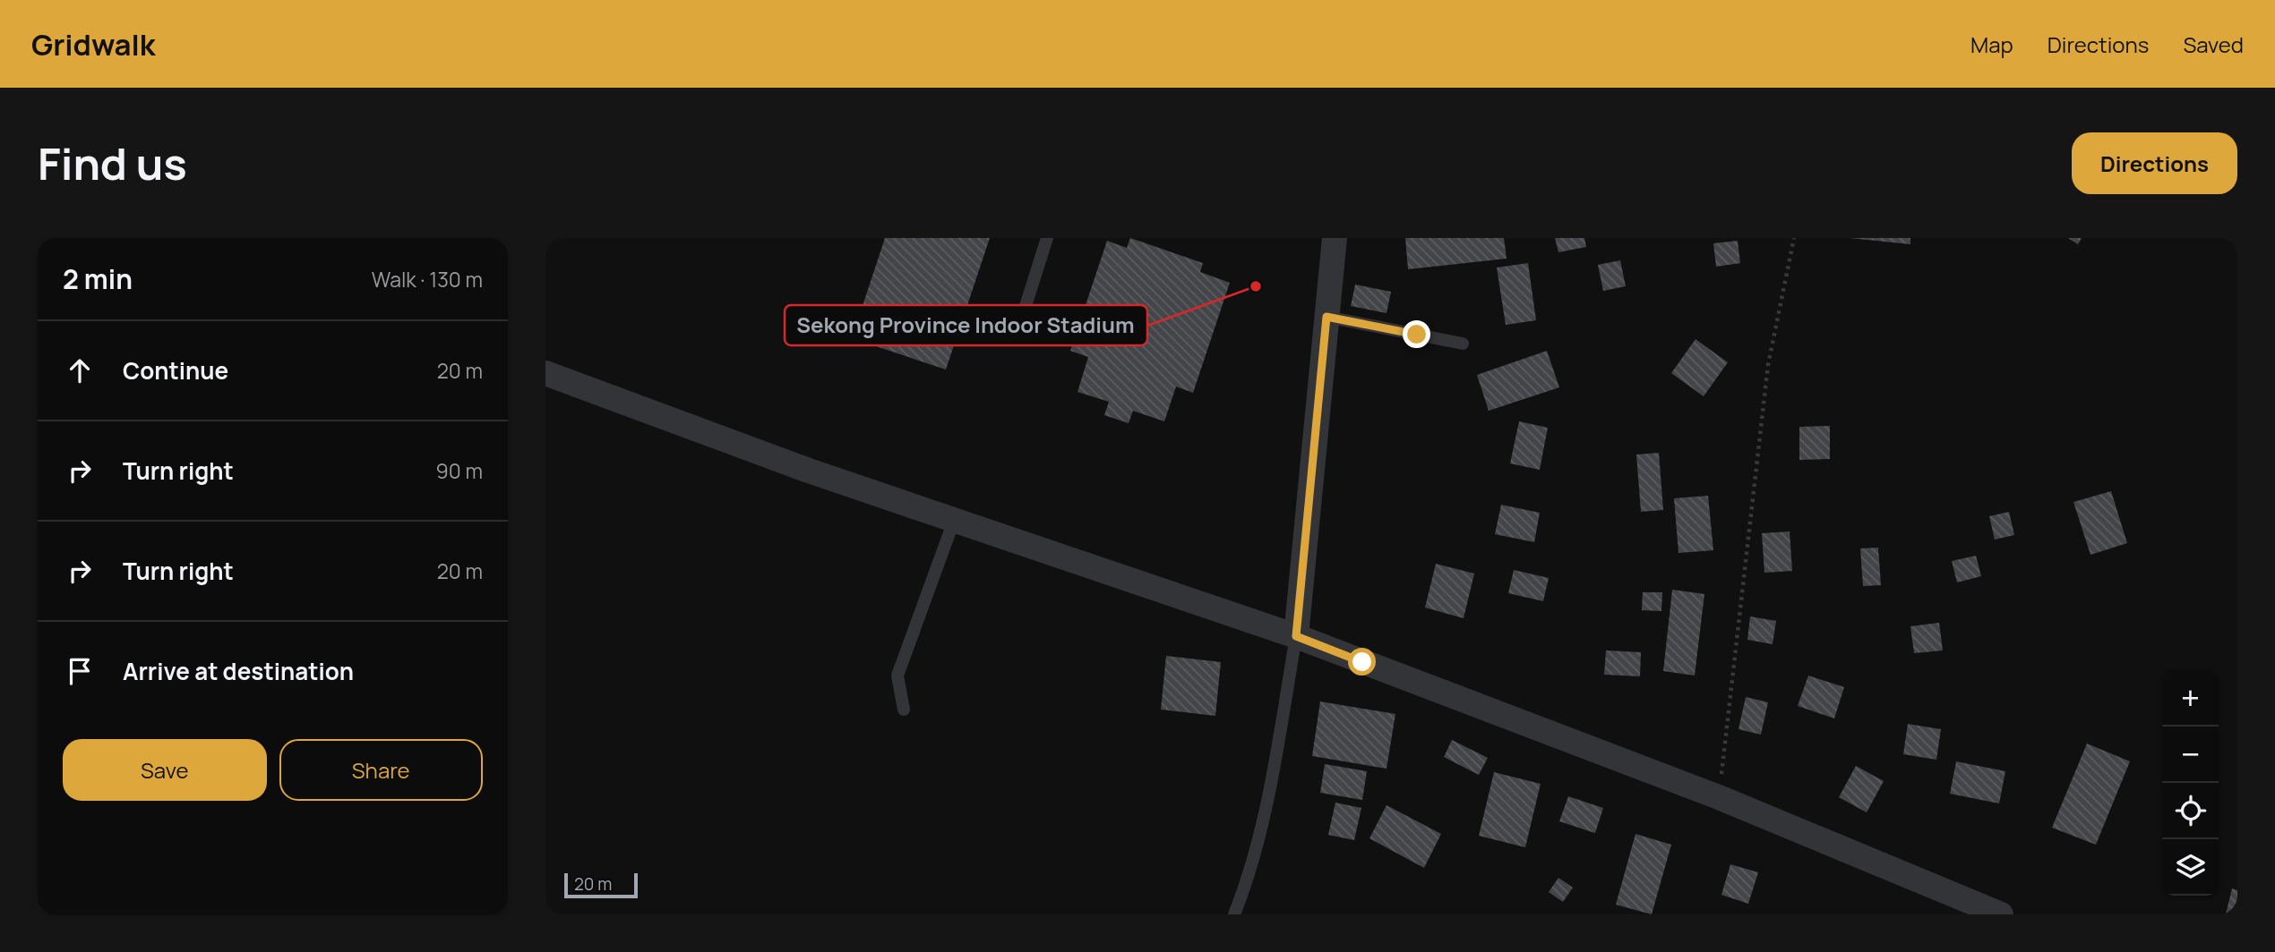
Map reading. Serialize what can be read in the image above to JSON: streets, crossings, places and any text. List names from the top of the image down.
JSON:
{
  "places": ["Sekong Province Indoor Stadium"],
  "scale_bar": "20 m",
  "page": {
    "header": "Gridwalk",
    "nav": ["Map", "Directions", "Saved"],
    "buttons": [
      "Directions",
      ["Save", "Share"]
    ],
    "title": "Find us",
    "heading": ["2 min", "Walk · 130 m"],
    "list": [
      ["Continue", "20 m"],
      ["Turn right", "90 m"],
      ["Turn right", "20 m"],
      "Arrive at destination"
    ],
    "map_buttons": ["+", "−"],
    "scale": "20 m"
  }
}
